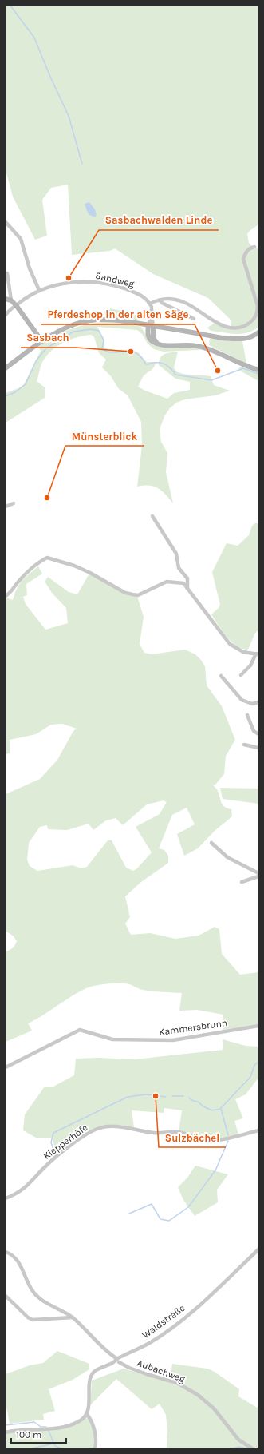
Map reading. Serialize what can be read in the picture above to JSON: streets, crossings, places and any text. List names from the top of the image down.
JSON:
{
  "streets": {
    "street": [
      "Sandweg",
      "Kammersbrunn",
      "Klepperhöfe",
      "Waldstraße",
      "Aubachweg"
    ]
  },
  "crossings": [
    ["Waldstraße", "Aubachweg"]
  ],
  "places": [
    "Sasbachwalden Linde",
    "Sasbach",
    "Pferdeshop in der alten Säge",
    "Münsterblick",
    "Sulzbächel"
  ],
  "scale_bar": "100 m"
}
